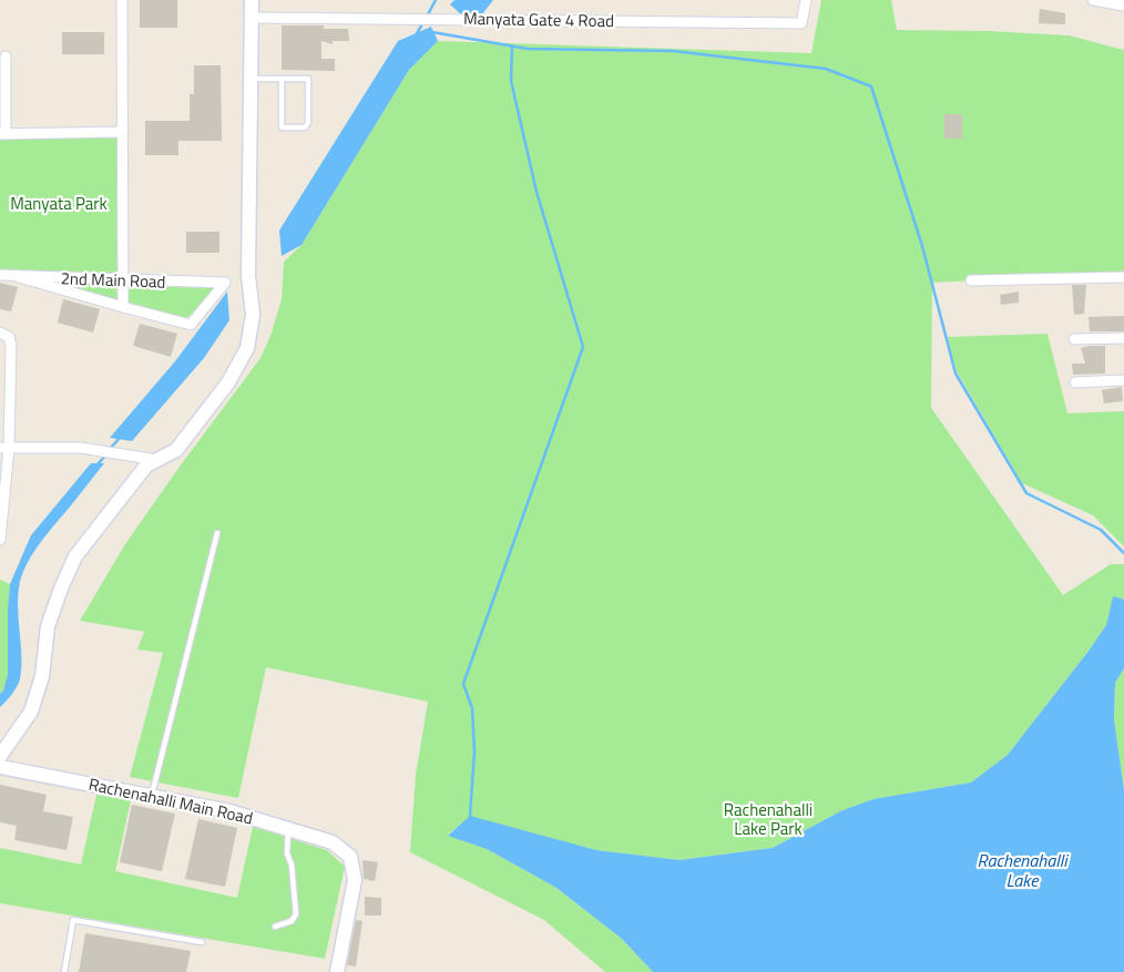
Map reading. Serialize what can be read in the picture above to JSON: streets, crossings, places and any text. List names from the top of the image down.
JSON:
{
  "streets": {
    "street": ["Manyata Gate 4 Road", "2nd Main Road", "Rachenahalli Main Road"]
  },
  "water": ["Rachenahalli Lake"],
  "parks": ["Manyata Park", "Rachenahalli Lake Park"]
}
